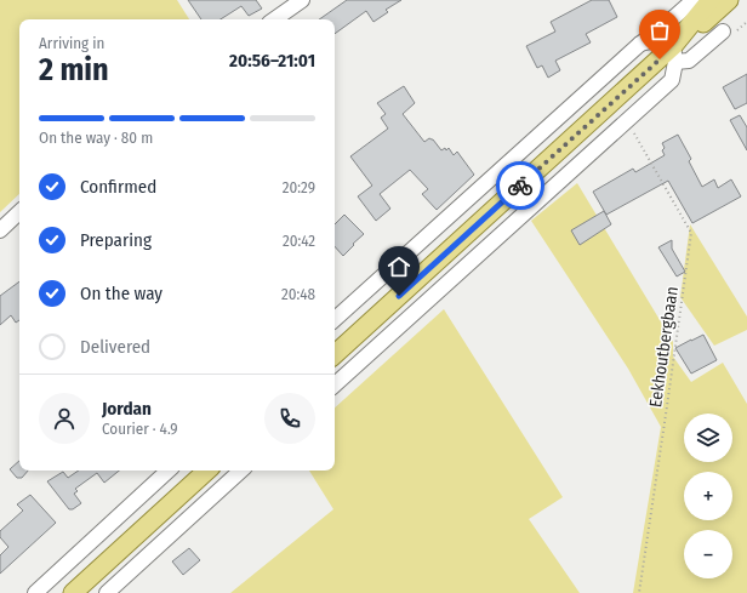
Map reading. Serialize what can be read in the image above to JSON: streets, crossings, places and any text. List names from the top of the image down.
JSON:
{
  "streets": {
    "path": ["Eekhoutbergbaan"]
  },
  "page": {
    "heading": ["2 min", "Arriving in", "20:56–21:01"],
    "panel": ["Jordan", "Courier · 4.9"],
    "bar": "On the way · 80 m",
    "list": [
      ["Confirmed", "20:29"],
      ["Preparing", "20:42"],
      ["On the way", "20:48"],
      "Delivered"
    ],
    "map_buttons": ["+", "−"]
  }
}
